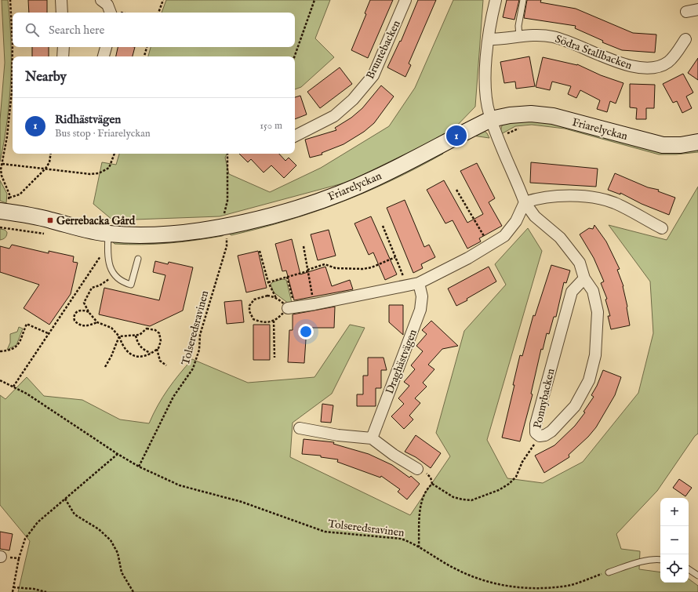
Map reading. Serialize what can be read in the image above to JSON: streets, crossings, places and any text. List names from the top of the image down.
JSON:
{
  "streets": {
    "street": [
      "Bruntebacken",
      "Södra Stallbacken",
      "Friarelyckan",
      "Draghästvägen",
      "Ponnybacken"
    ],
    "path": ["Tolseredsravinen"]
  },
  "crossings": [
    ["Södra Stallbacken", "Ponnybacken"],
    ["Friarelyckan", "Tolseredsravinen"],
    ["Friarelyckan", "Ponnybacken"]
  ],
  "places": {
    "transit": ["Gerrebacka Gård"]
  },
  "page": {
    "search": "Search here",
    "heading": "Nearby",
    "list": [
      {
        "mark": "1",
        "name": "Ridhästvägen",
        "note": "Bus stop · Friarelyckan",
        "value": "150 m"
      }
    ],
    "pins": "1",
    "map_buttons": ["+", "−"]
  }
}
